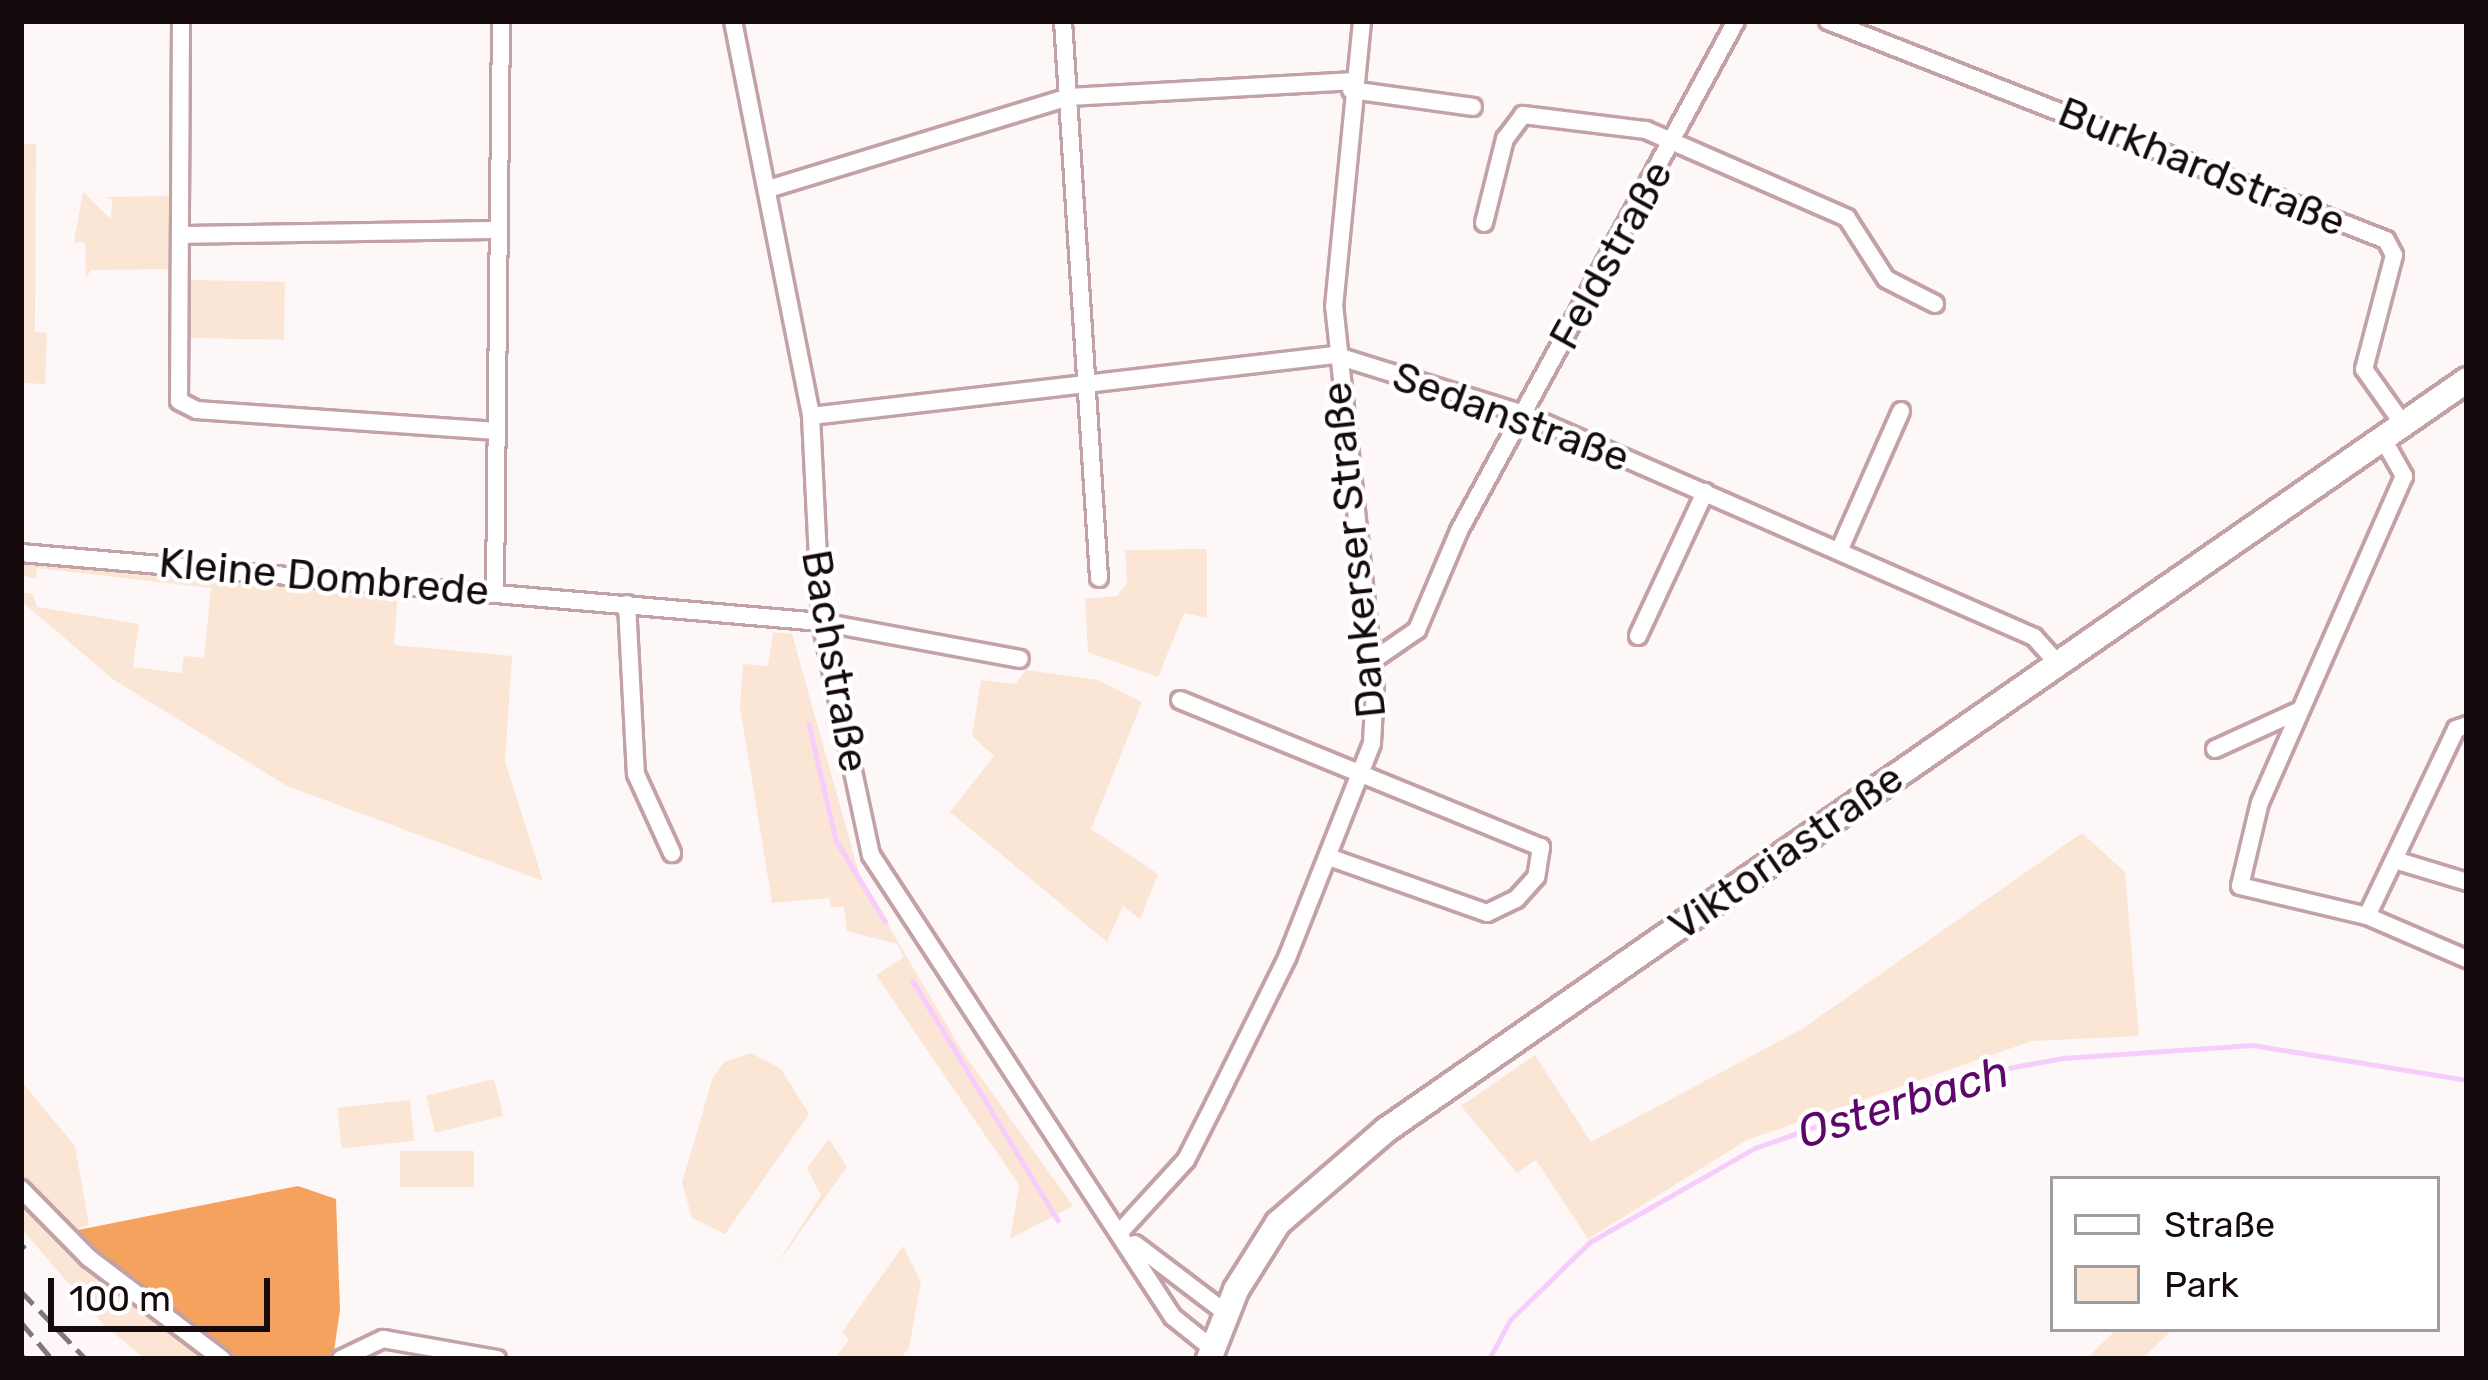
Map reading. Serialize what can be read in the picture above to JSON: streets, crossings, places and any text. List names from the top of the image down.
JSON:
{
  "streets": {
    "main road": ["Viktoriastraße"],
    "street": [
      "Burkhardstraße",
      "Feldstraße",
      "Sedanstraße",
      "Dankerser Straße",
      "Kleine Dombrede",
      "Bachstraße"
    ]
  },
  "crossings": [
    ["Burkhardstraße", "Viktoriastraße"],
    ["Feldstraße", "Sedanstraße"],
    ["Feldstraße", "Dankerser Straße"],
    ["Sedanstraße", "Dankerser Straße"],
    ["Sedanstraße", "Bachstraße"],
    ["Sedanstraße", "Viktoriastraße"],
    ["Dankerser Straße", "Bachstraße"],
    ["Kleine Dombrede", "Bachstraße"],
    ["Bachstraße", "Viktoriastraße"]
  ],
  "water": ["Osterbach"],
  "legend": ["Straße", "Park"],
  "scale_bar": "100 m"
}
